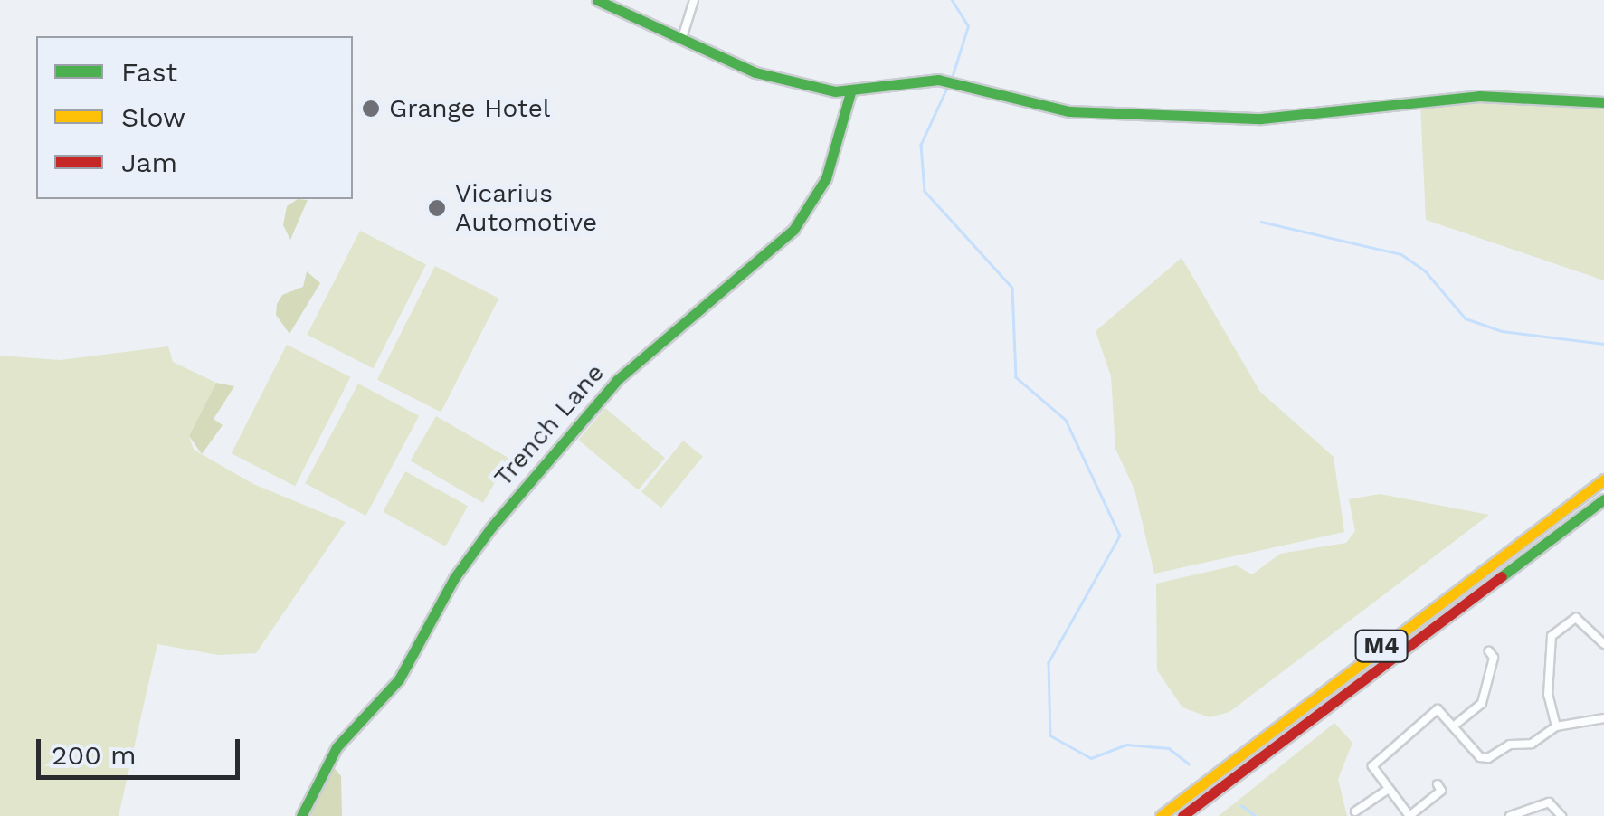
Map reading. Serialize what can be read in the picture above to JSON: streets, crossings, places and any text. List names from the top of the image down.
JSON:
{
  "streets": {
    "main road": ["Trench Lane", "M4"]
  },
  "places": ["Grange Hotel", "Vicarius Automotive"],
  "legend": ["Fast", "Slow", "Jam"],
  "scale_bar": "200 m"
}
